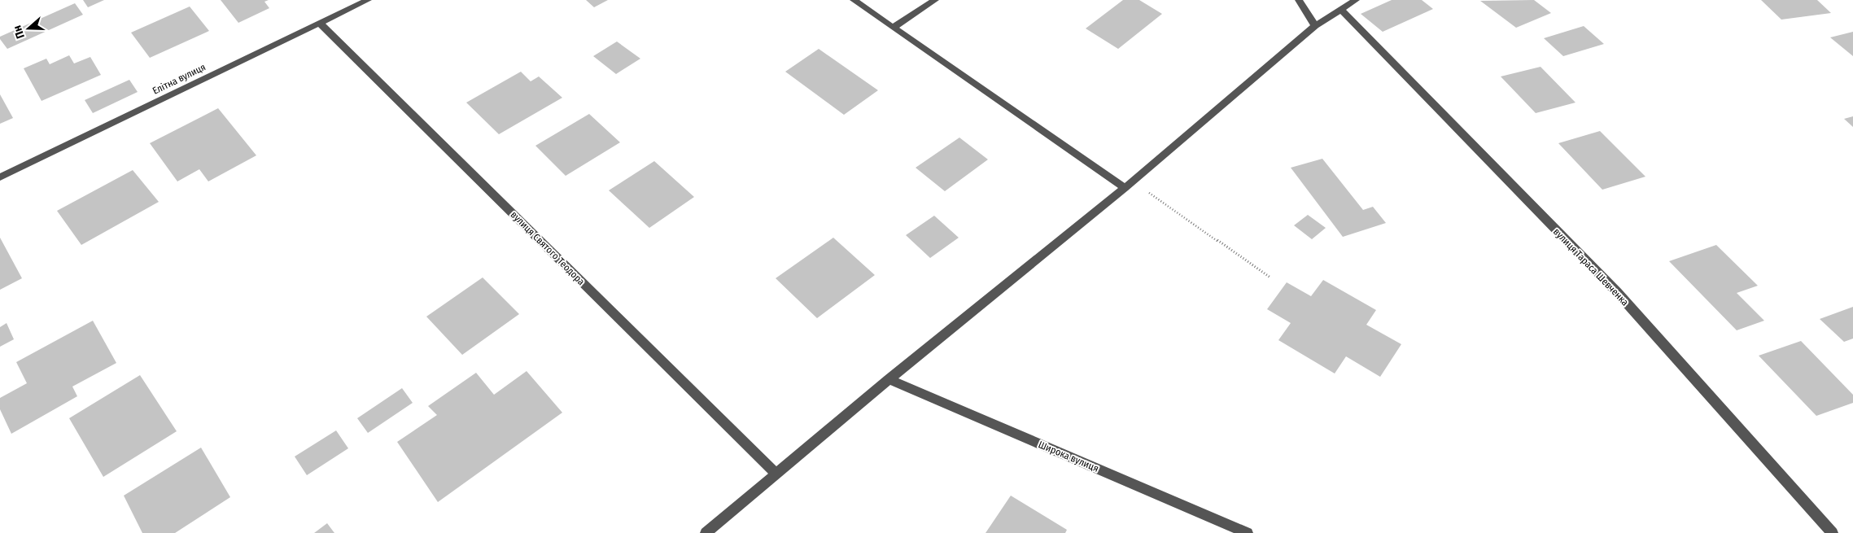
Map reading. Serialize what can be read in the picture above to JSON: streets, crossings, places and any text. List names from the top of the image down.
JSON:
{
  "streets": {
    "street": [
      "Елітна вулиця",
      "вулиця Святого Теодора",
      "вулиця Тараса Шевченка",
      "Широка вулиця"
    ]
  },
  "crossings": [
    ["Елітна вулиця", "вулиця Святого Теодора"]
  ],
  "north": "left"
}
